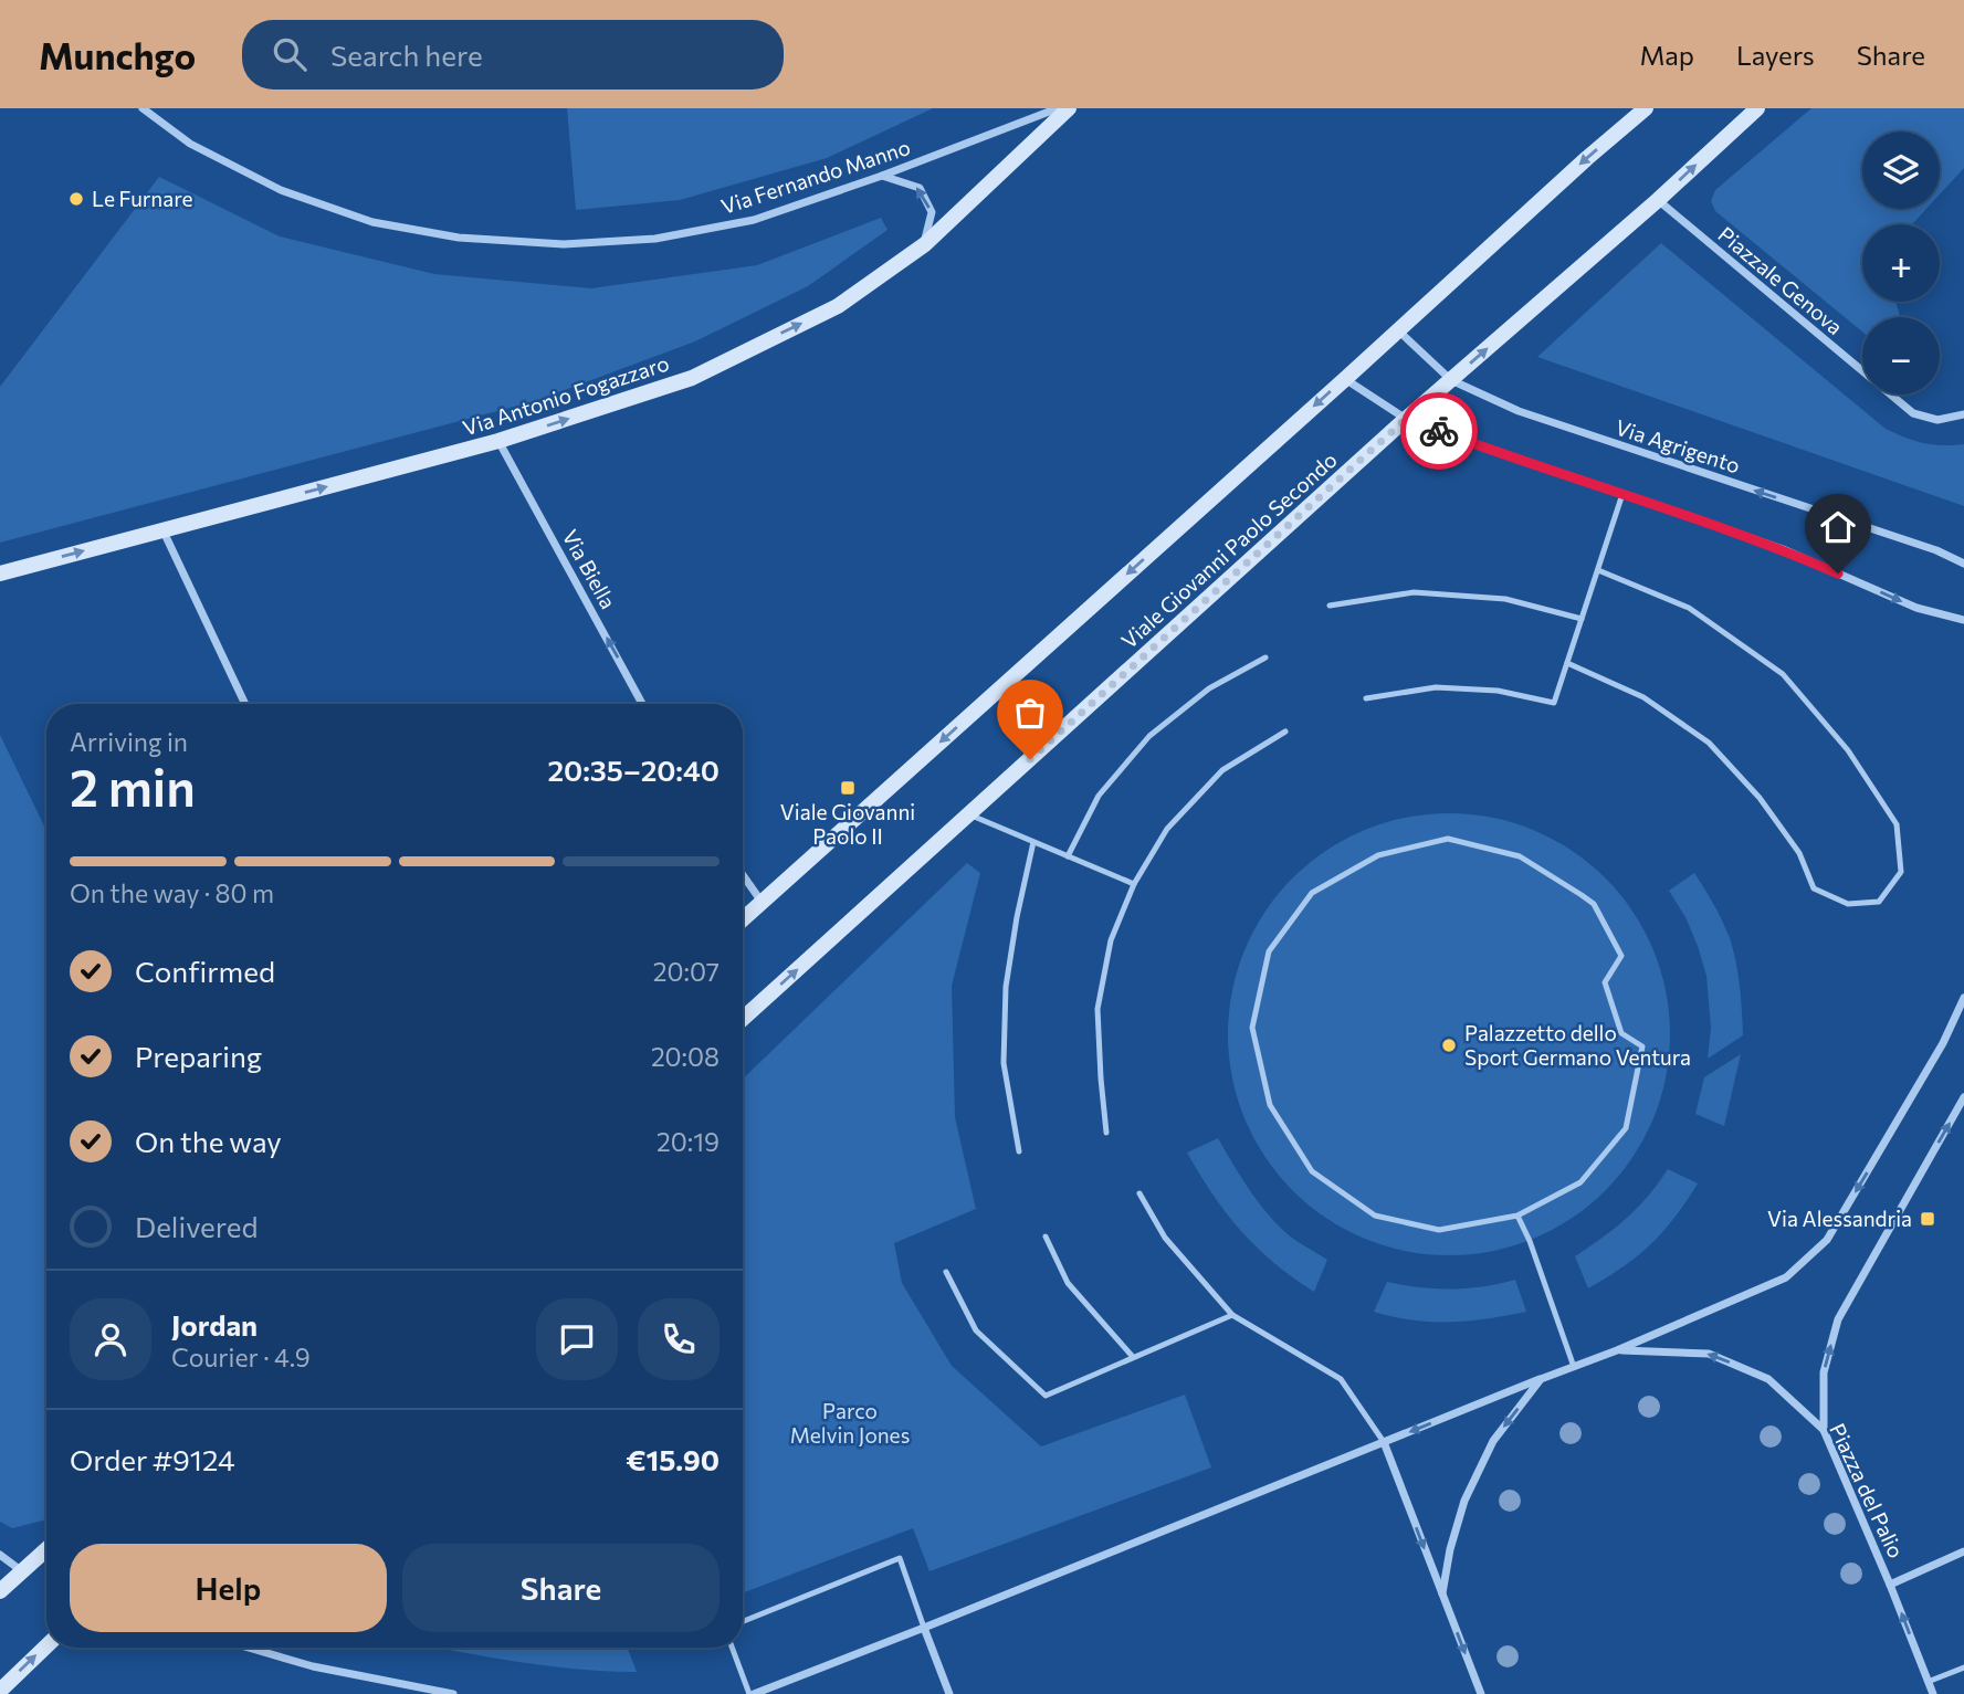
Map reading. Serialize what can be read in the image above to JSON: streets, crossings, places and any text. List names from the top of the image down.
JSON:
{
  "streets": {
    "main road": ["Via Antonio Fogazzaro", "Viale Giovanni Paolo Secondo"],
    "street": [
      "Via Fernando Manno",
      "Piazzale Genova",
      "Via Agrigento",
      "Via Biella",
      "Piazza del Palio"
    ]
  },
  "crossings": [
    ["Piazzale Genova", "Viale Giovanni Paolo Secondo"],
    ["Via Antonio Fogazzaro", "Via Biella"],
    ["Via Agrigento", "Viale Giovanni Paolo Secondo"]
  ],
  "one_way": ["Via Antonio Fogazzaro", "Via Biella"],
  "parks": ["Parco Melvin Jones"],
  "places": {
    "other": ["Le Furnare", "Palazzetto dello Sport Germano Ventura"],
    "transit": ["Viale Giovanni Paolo II", "Via Alessandria"]
  },
  "page": {
    "header": "Munchgo",
    "search": "Search here",
    "nav": ["Map", "Layers", "Share"],
    "map_buttons": ["+", "−"],
    "heading": ["2 min", "Arriving in", "20:35–20:40"],
    "panel": [
      "Jordan",
      "Courier · 4.9",
      "Order #9124",
      "€15.90"
    ],
    "bar": "On the way · 80 m",
    "list": [
      ["Confirmed", "20:07"],
      ["Preparing", "20:08"],
      ["On the way", "20:19"],
      "Delivered"
    ],
    "buttons": ["Help", "Share"]
  }
}
